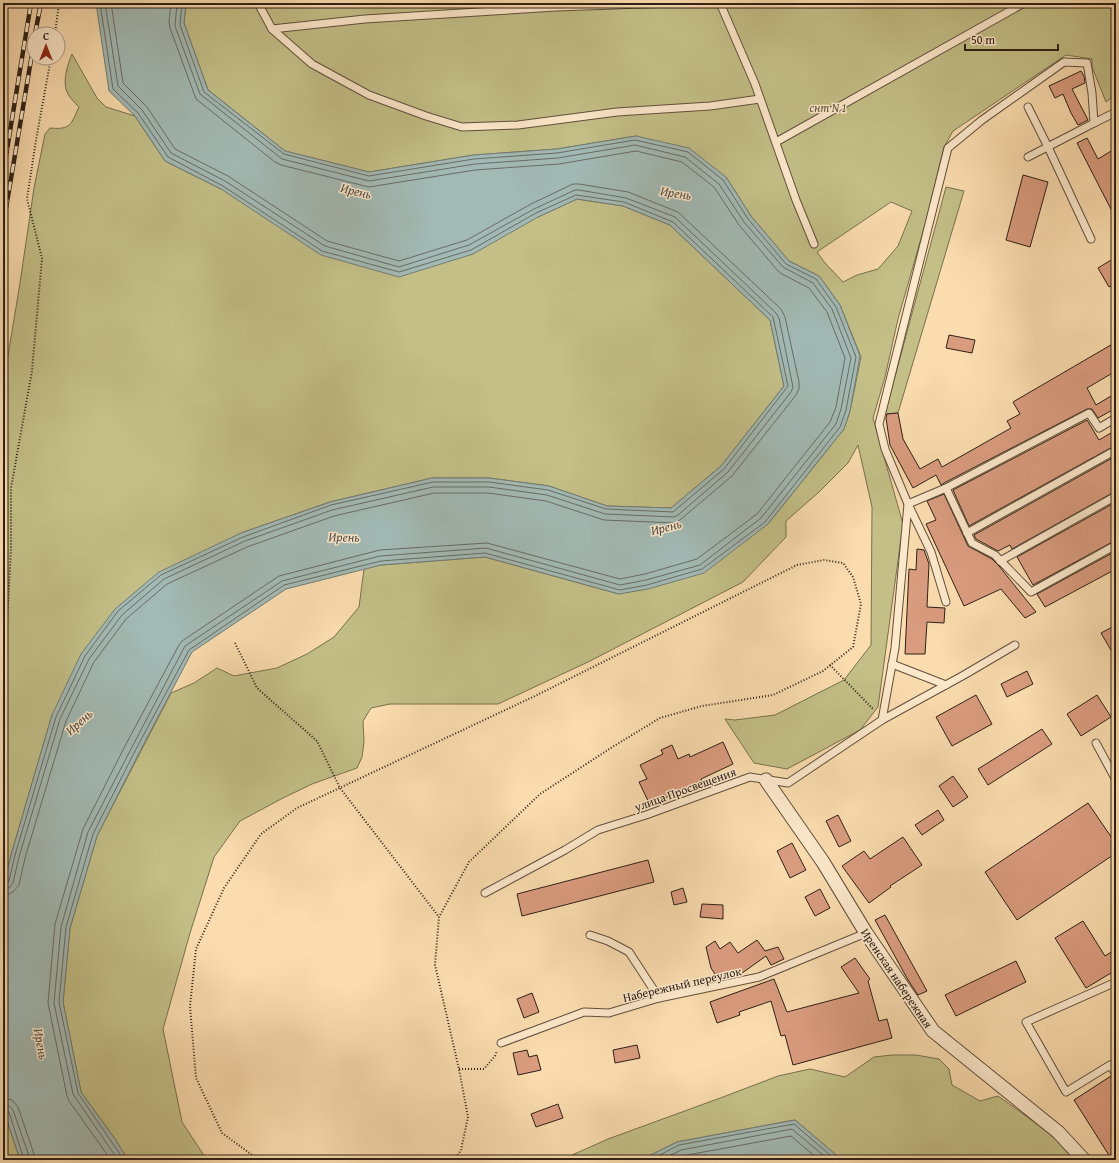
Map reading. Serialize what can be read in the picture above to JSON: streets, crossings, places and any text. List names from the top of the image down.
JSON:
{
  "streets": {
    "street": ["Иренская набережная"],
    "lane": ["улица Просвещения", "Набережный переулок"]
  },
  "crossings": [
    ["улица Просвещения", "Иренская набережная"],
    ["Иренская набережная", "Набережный переулок"]
  ],
  "water": ["Ирень"],
  "parks": ["снт N 1"],
  "scale_bar": "50 m",
  "north": "top"
}
